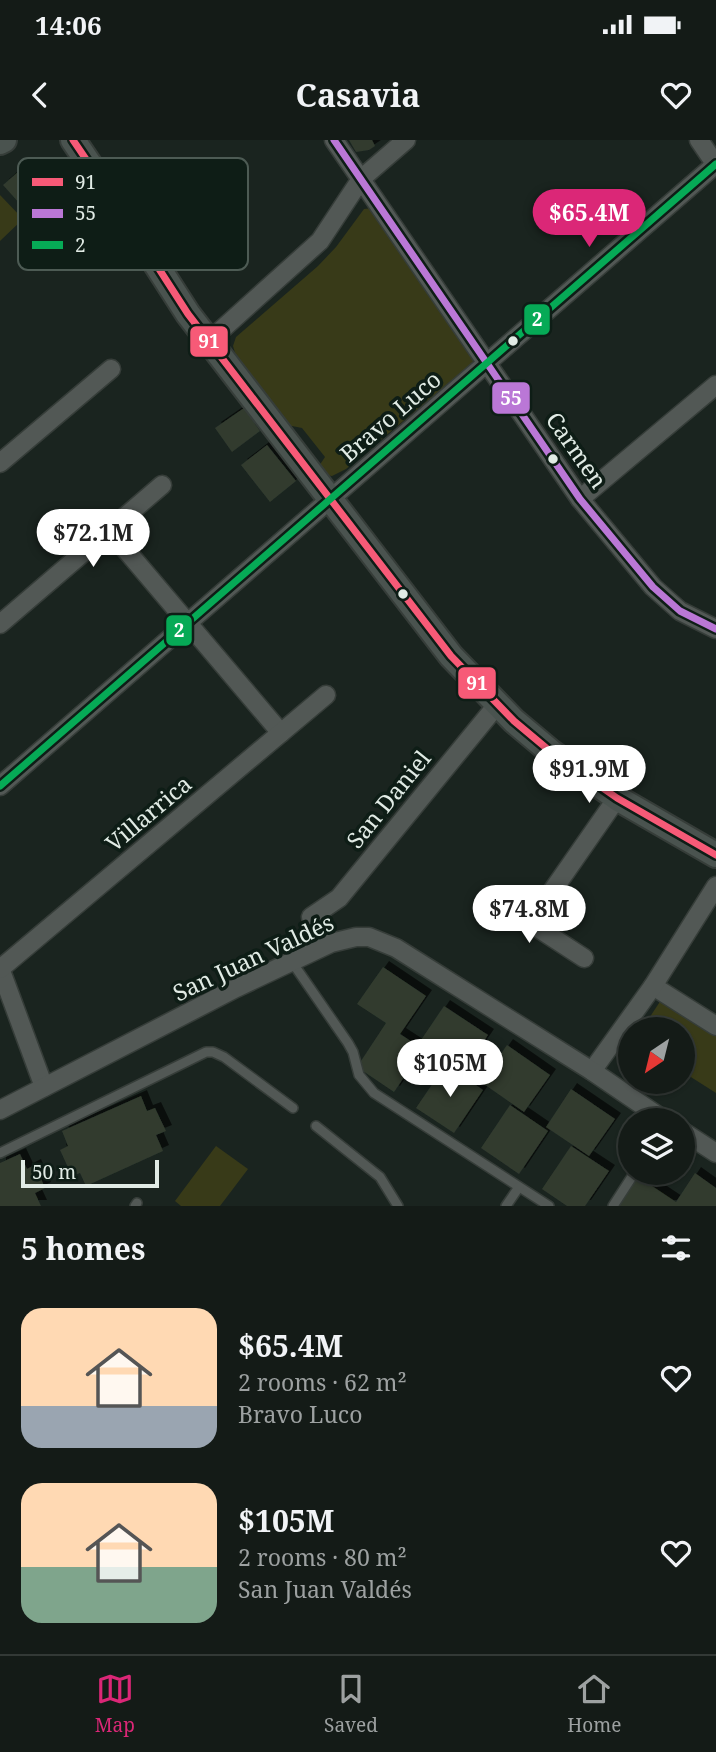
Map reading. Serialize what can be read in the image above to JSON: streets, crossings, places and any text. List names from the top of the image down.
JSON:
{
  "streets": {
    "street": [
      "Bravo Luco",
      "Carmen",
      "San Daniel",
      "Villarrica",
      "San Juan Valdés"
    ]
  },
  "crossings": [
    ["Bravo Luco", "Carmen"]
  ],
  "lines": ["transit line 91", "transit line 55", "transit line 2"],
  "legend": ["91", "55", "2"],
  "scale_bar": "50 m",
  "north": "bottom left",
  "page": {
    "status": "14:06",
    "header": "Casavia",
    "price": [
      "$65.4M",
      "$72.1M",
      "$91.9M",
      "$74.8M",
      "$105M"
    ],
    "scale": "50 m",
    "heading": "5 homes",
    "list": [
      {
        "name": "$65.4M",
        "note": "2 rooms · 62 m² · Bravo Luco"
      },
      {
        "name": "$105M",
        "note": "2 rooms · 80 m² · San Juan Valdés"
      }
    ],
    "tabs": ["Map", "Saved", "Home"]
  }
}
